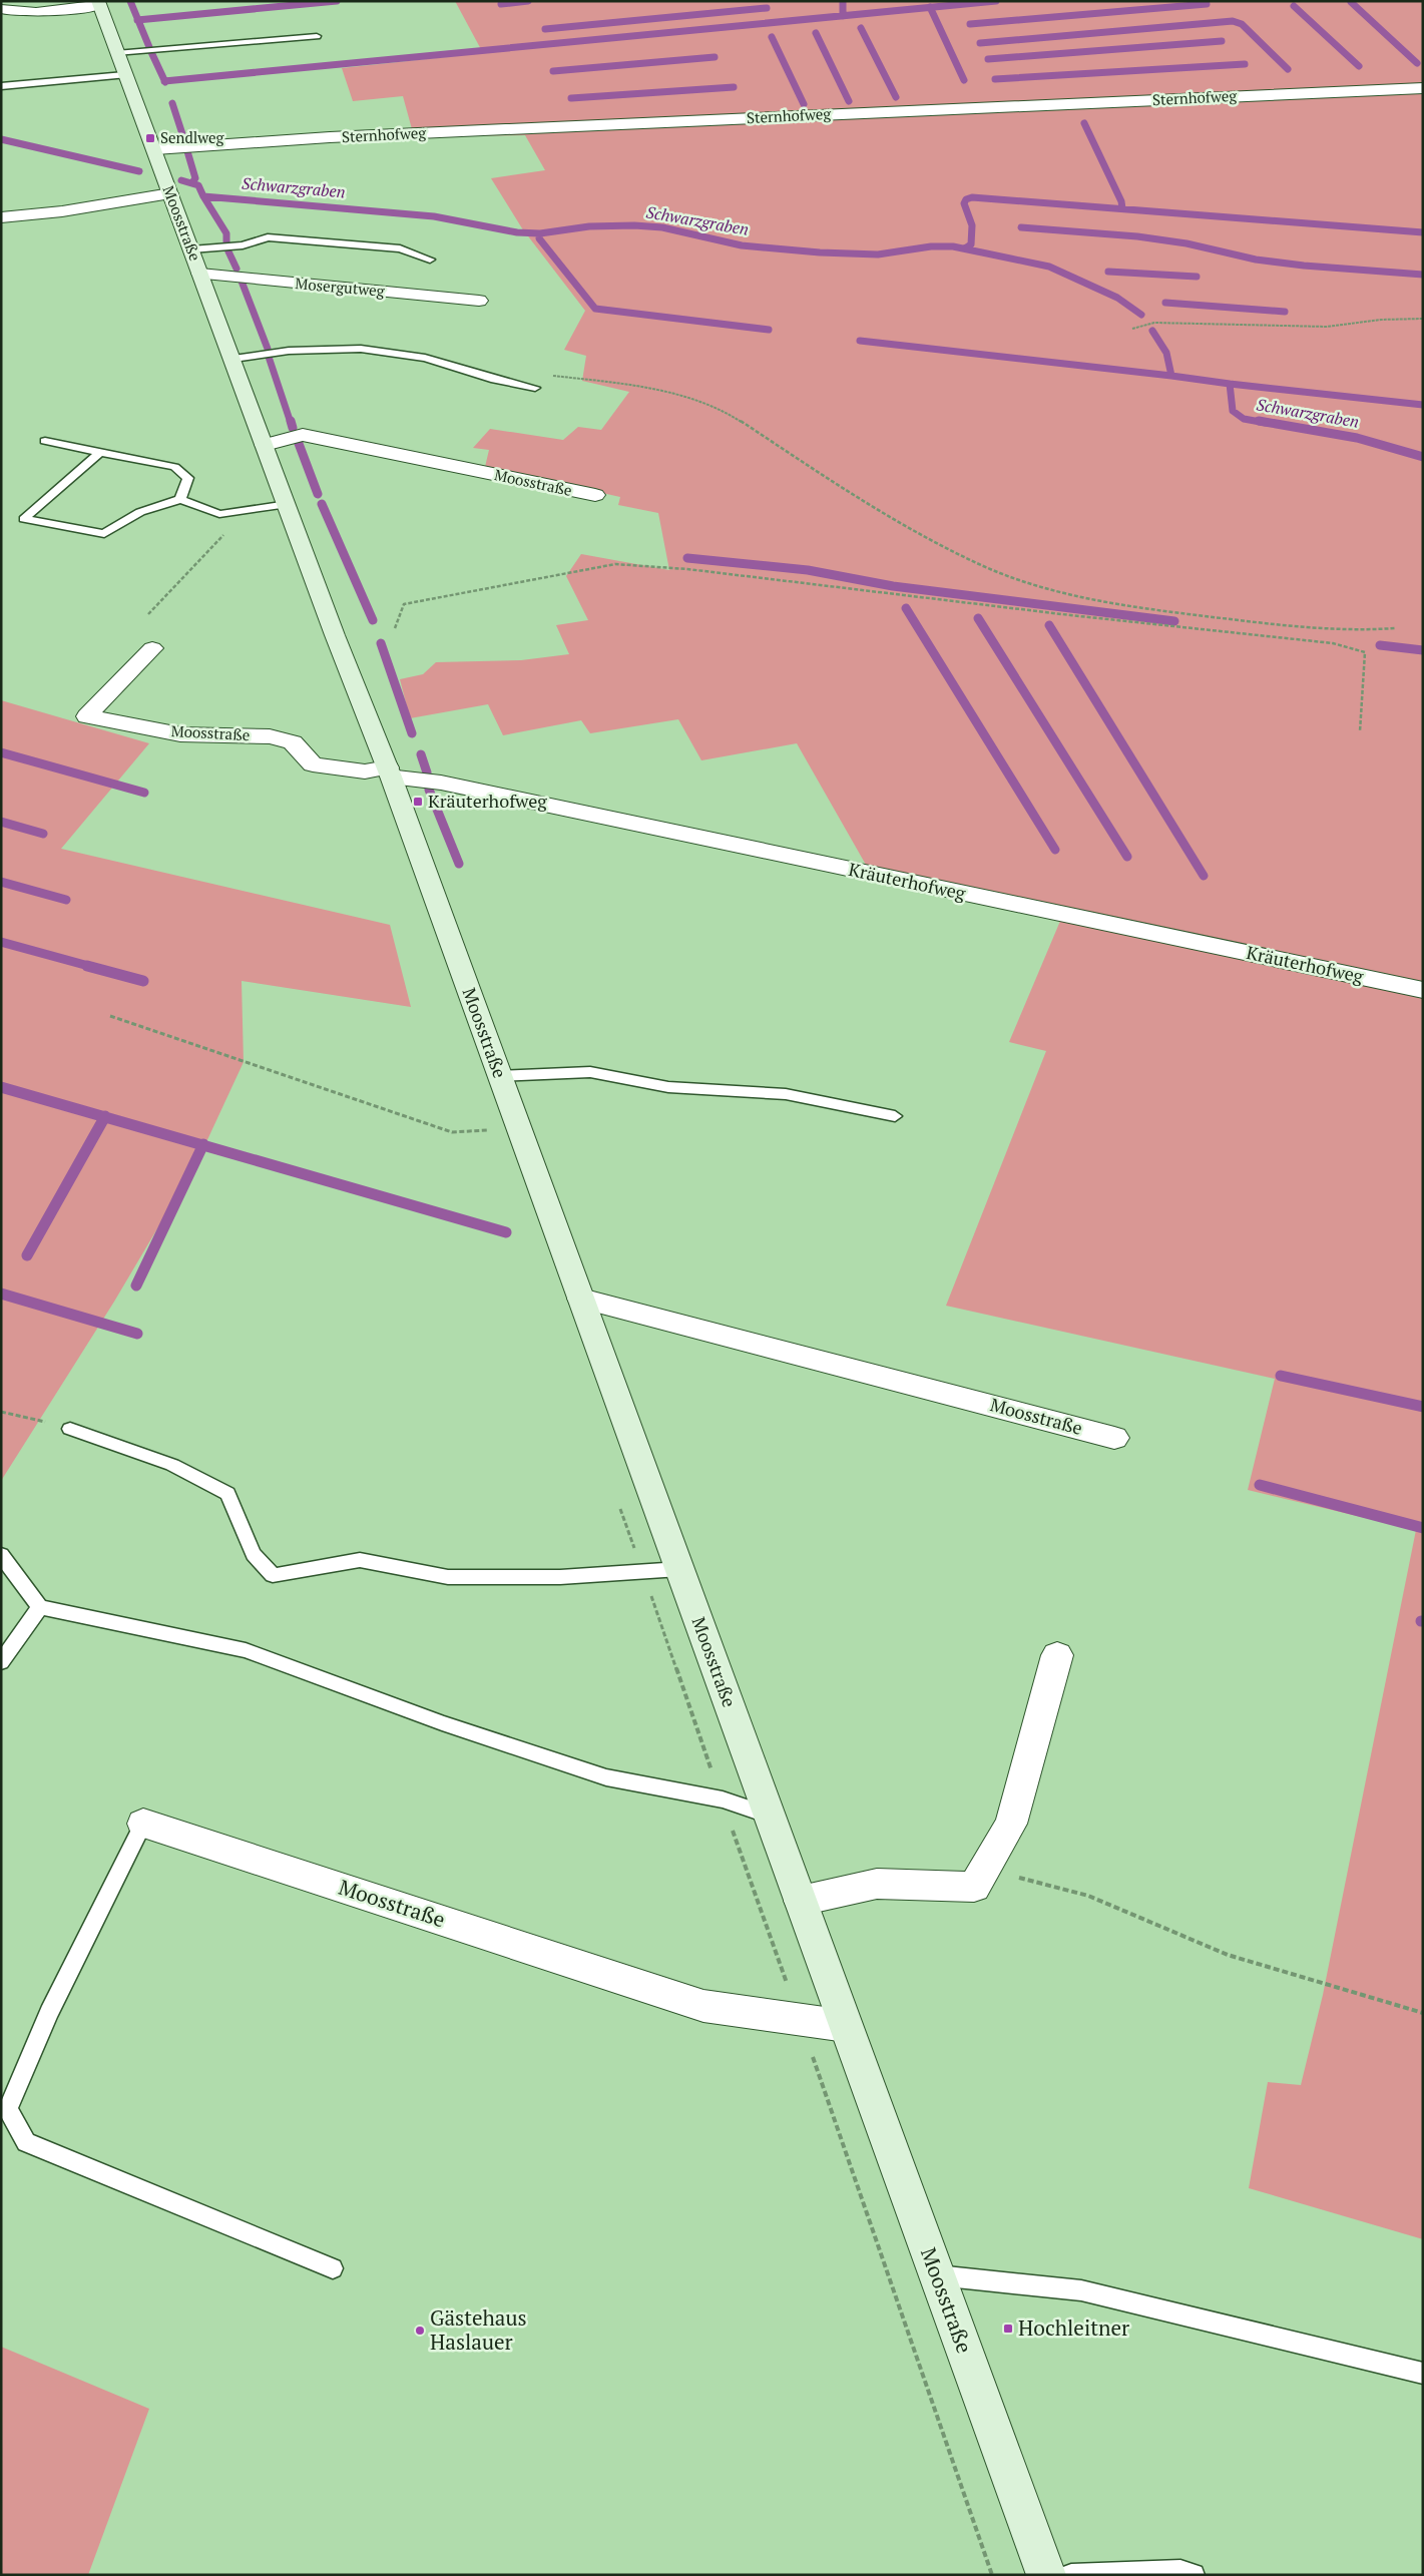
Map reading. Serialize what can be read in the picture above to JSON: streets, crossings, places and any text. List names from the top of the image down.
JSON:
{
  "streets": {
    "street": [
      "Sternhofweg",
      "Moosstraße",
      "Mosergutweg",
      "Kräuterhofweg"
    ]
  },
  "crossings": [
    ["Sternhofweg", "Moosstraße"],
    ["Moosstraße", "Mosergutweg"],
    ["Moosstraße", "Kräuterhofweg"]
  ],
  "water": ["Schwarzgraben"],
  "places": {
    "transit": ["Sendlweg", "Kräuterhofweg", "Hochleitner"],
    "other": ["Gästehaus Haslauer"]
  }
}
